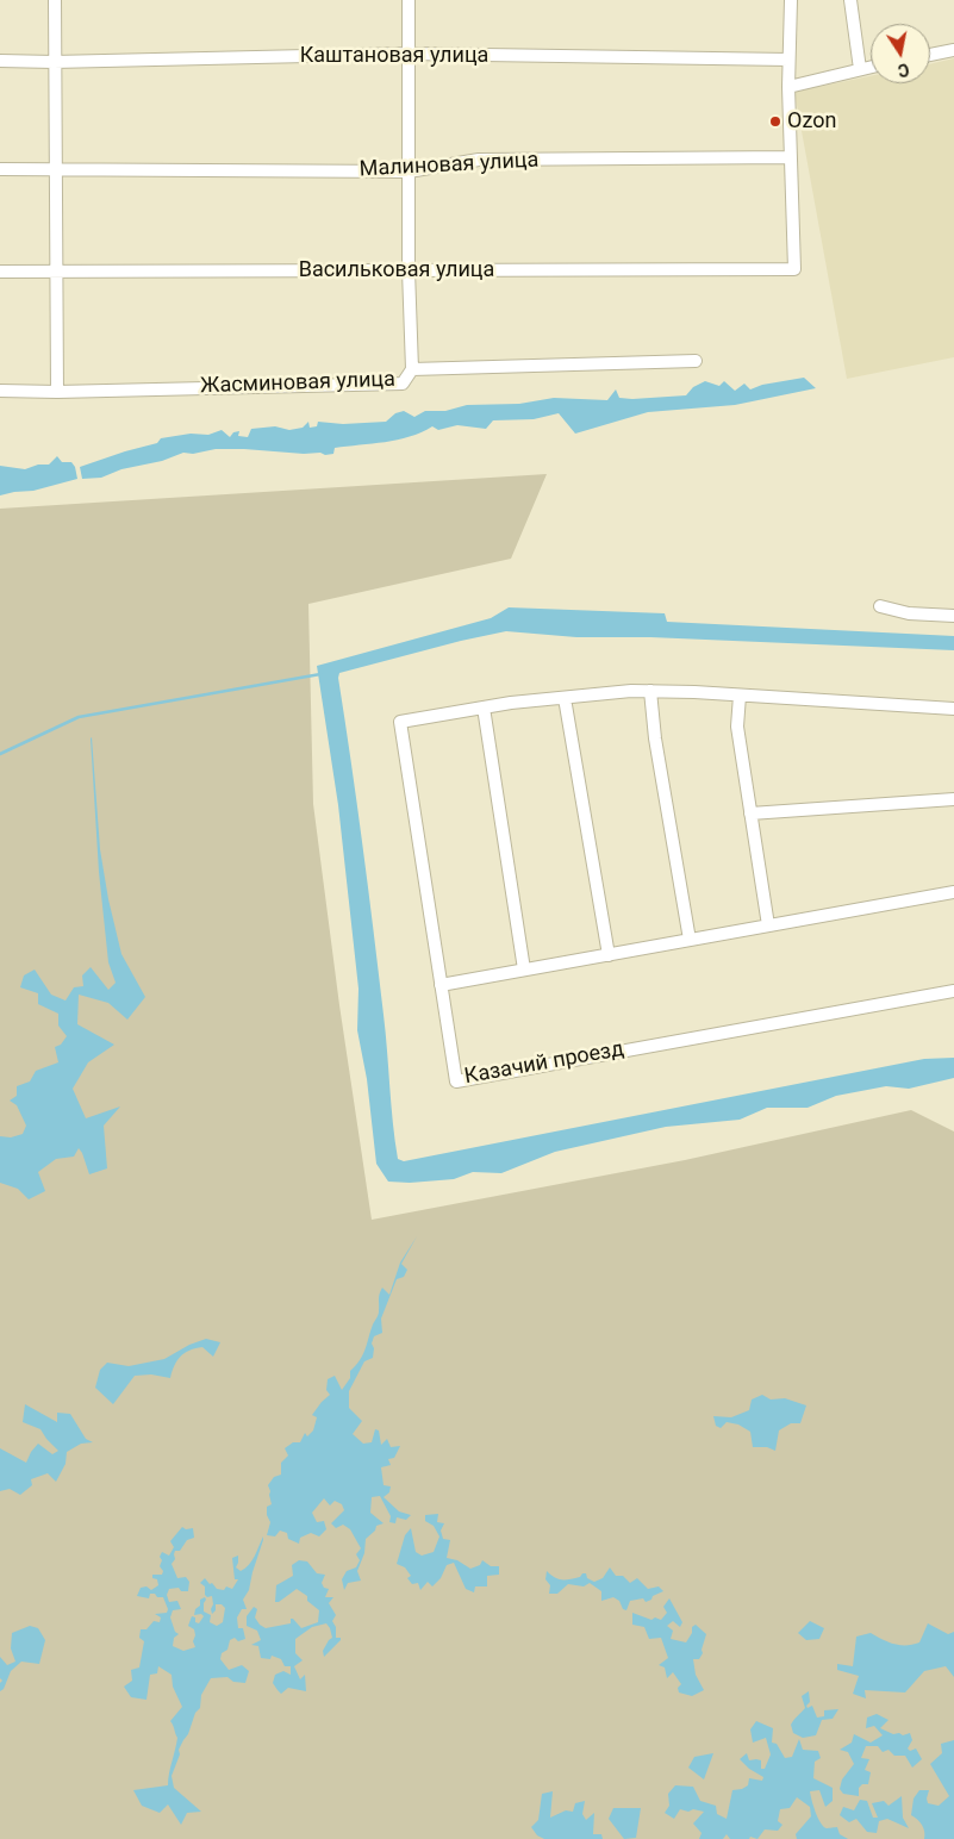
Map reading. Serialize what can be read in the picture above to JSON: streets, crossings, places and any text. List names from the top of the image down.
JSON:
{
  "streets": {
    "street": [
      "Каштановая улица",
      "Малиновая улица",
      "Васильковая улица",
      "Жасминовая улица",
      "Казачий проезд"
    ]
  },
  "crossings": [
    ["Малиновая улица", "Васильковая улица"]
  ],
  "places": ["Ozon"],
  "north": "bottom"
}
